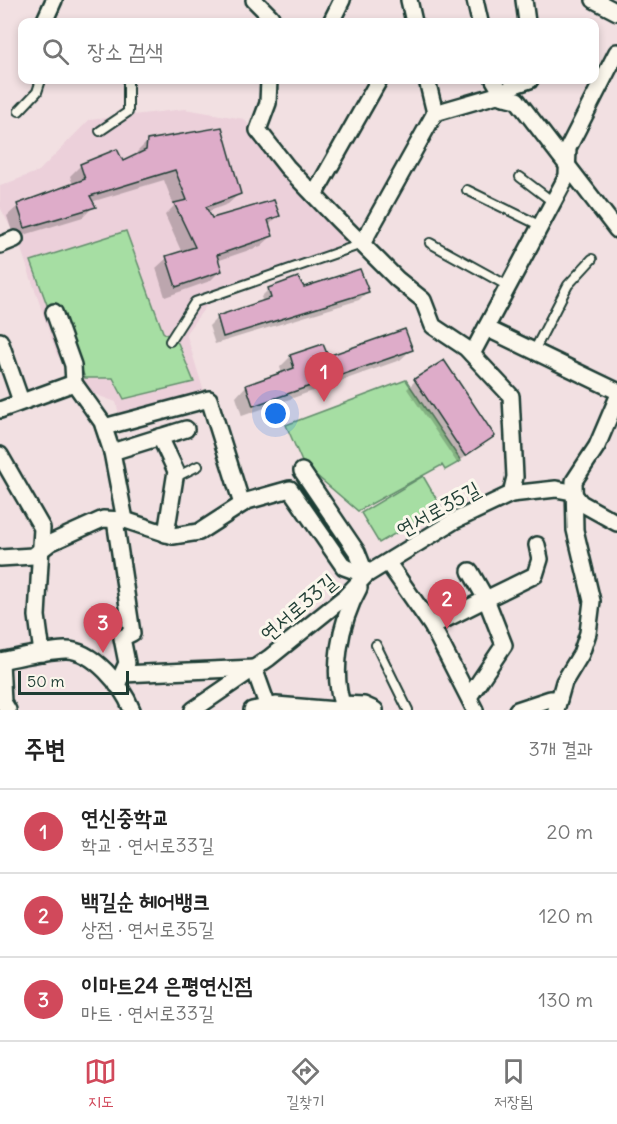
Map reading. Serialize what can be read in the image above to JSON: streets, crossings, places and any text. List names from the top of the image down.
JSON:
{
  "streets": {
    "street": ["연서로35길", "연서로33길"]
  },
  "crossings": [
    ["연서로35길", "연서로33길"]
  ],
  "scale_bar": "50 m",
  "page": {
    "search": "장소 검색",
    "pins": ["1", "2", "3"],
    "scale": "50 m",
    "heading": ["주변", "3개 결과"],
    "list": [
      {
        "mark": "1",
        "name": "연신중학교",
        "note": "학교 · 연서로33길",
        "value": "20 m"
      },
      {
        "mark": "2",
        "name": "백길순 헤어뱅크",
        "note": "상점 · 연서로35길",
        "value": "120 m"
      },
      {
        "mark": "3",
        "name": "이마트24 은평연신점",
        "note": "마트 · 연서로33길",
        "value": "130 m"
      }
    ],
    "nav": ["지도", "길찾기", "저장됨"]
  }
}
